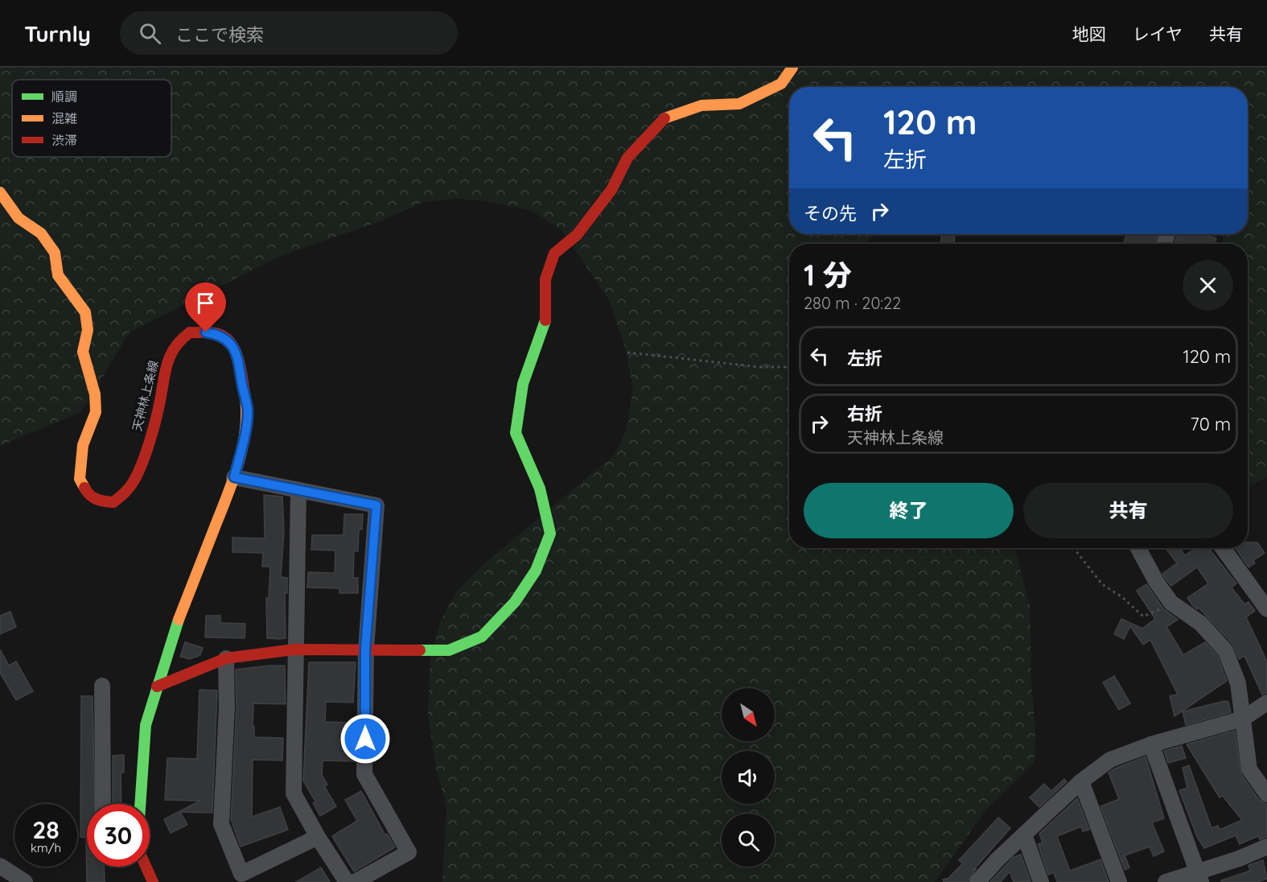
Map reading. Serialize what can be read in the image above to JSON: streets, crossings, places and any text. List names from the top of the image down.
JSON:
{
  "streets": {
    "main road": ["天神林上条線"]
  },
  "legend": ["順調", "混雑", "渋滞"],
  "north": "bottom right",
  "page": {
    "header": "Turnly",
    "search": "ここで検索",
    "nav": ["地図", "レイヤ", "共有"],
    "turn": ["120 m", "左折"],
    "then": "その先",
    "heading": ["1 分", "280 m · 20:22"],
    "list": [
      {
        "name": "左折",
        "value": "120 m"
      },
      {
        "name": "右折",
        "note": "天神林上条線",
        "value": "70 m"
      }
    ],
    "buttons": ["終了", "共有"],
    "speed": "28 km/h",
    "limit": "30"
  }
}
